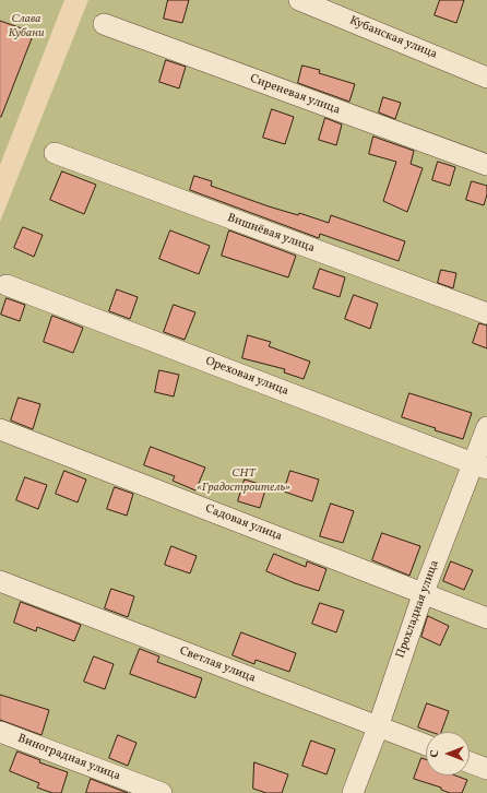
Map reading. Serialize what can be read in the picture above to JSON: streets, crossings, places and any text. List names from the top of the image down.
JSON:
{
  "streets": {
    "street": [
      "Кубанская улица",
      "Сиреневая улица",
      "Вишнёвая улица",
      "Ореховая улица",
      "Садовая улица",
      "Прохладная улица",
      "Светлая улица",
      "Виноградная улица"
    ]
  },
  "crossings": [
    ["Ореховая улица", "Прохладная улица"],
    ["Садовая улица", "Прохладная улица"],
    ["Прохладная улица", "Светлая улица"]
  ],
  "parks": ["Слава Кубани", "СНТ «Градостроитель»"],
  "north": "left"
}
